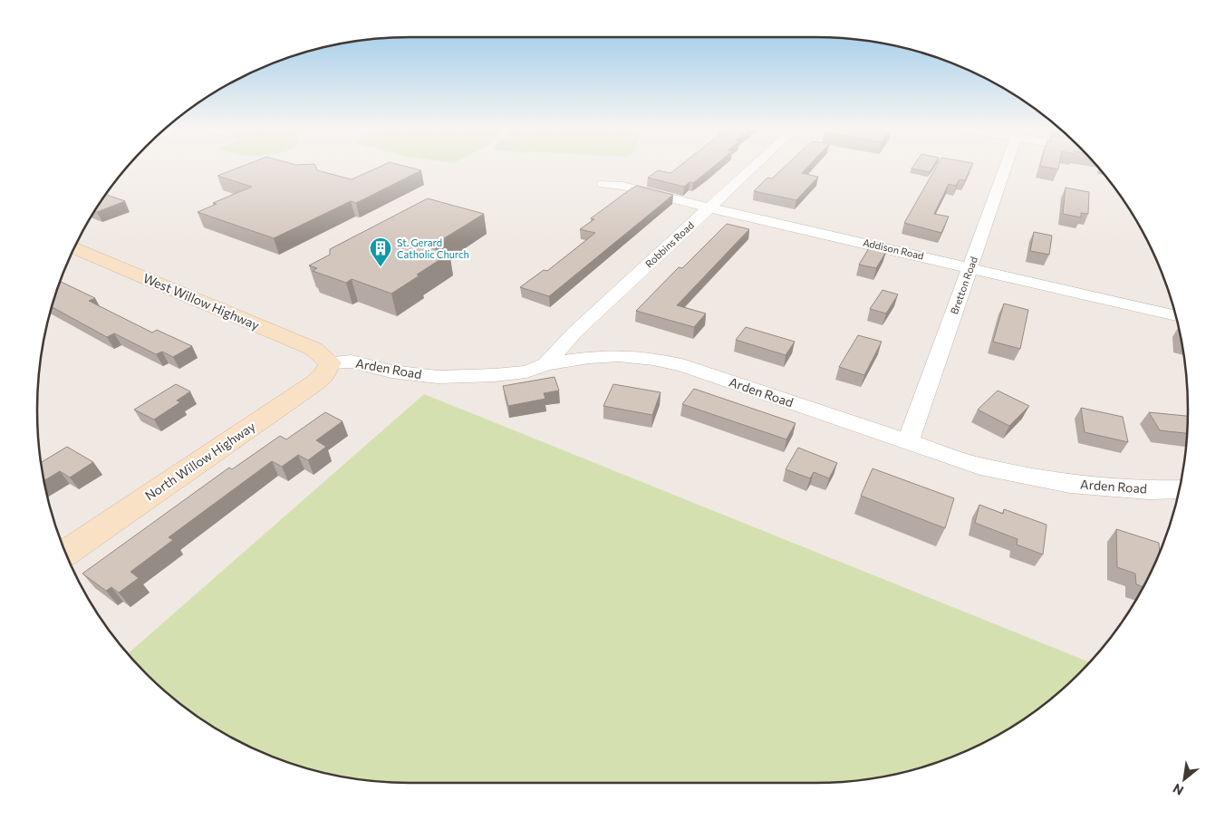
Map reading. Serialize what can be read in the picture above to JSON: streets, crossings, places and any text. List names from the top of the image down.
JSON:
{
  "streets": {
    "street": [
      "Robbins Road",
      "Addison Road",
      "Bretton Road",
      "West Willow Highway",
      "Arden Road",
      "North Willow Highway"
    ]
  },
  "crossings": [
    ["Robbins Road", "Addison Road"],
    ["Robbins Road", "Arden Road"],
    ["Addison Road", "Bretton Road"],
    ["Bretton Road", "Arden Road"],
    ["West Willow Highway", "Arden Road"],
    ["West Willow Highway", "North Willow Highway"],
    ["Arden Road", "North Willow Highway"]
  ],
  "places": {
    "building": ["St. Gerard Catholic Church"]
  },
  "north": "bottom left"
}
